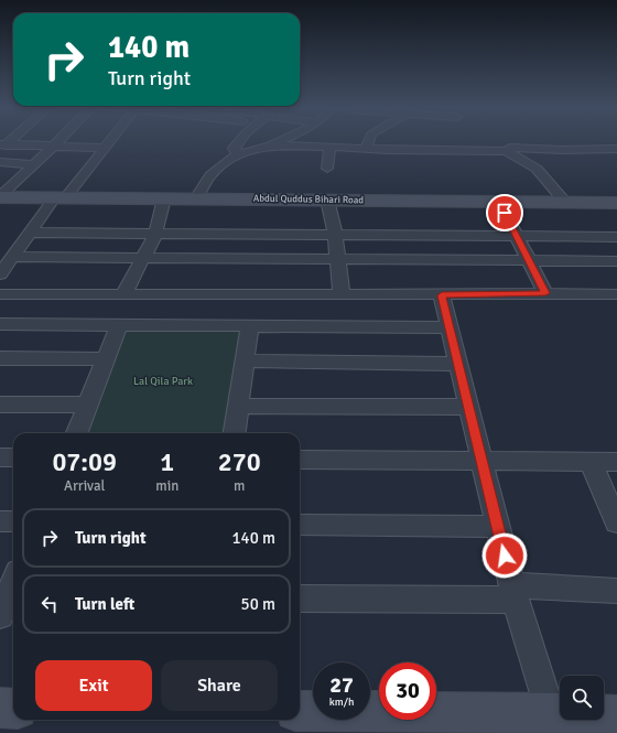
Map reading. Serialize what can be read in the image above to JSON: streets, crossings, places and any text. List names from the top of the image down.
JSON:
{
  "streets": {
    "main road": ["Abdul Quddus Bihari Road"]
  },
  "parks": ["Lal Qila Park"],
  "page": {
    "turn": ["140 m", "Turn right"],
    "eta": [
      "07:09",
      "Arrival",
      "1",
      "min",
      "270",
      "m"
    ],
    "list": [
      {
        "name": "Turn right",
        "value": "140 m"
      },
      {
        "name": "Turn left",
        "value": "50 m"
      }
    ],
    "buttons": ["Exit", "Share"],
    "speed": "27 km/h",
    "limit": "30"
  }
}
